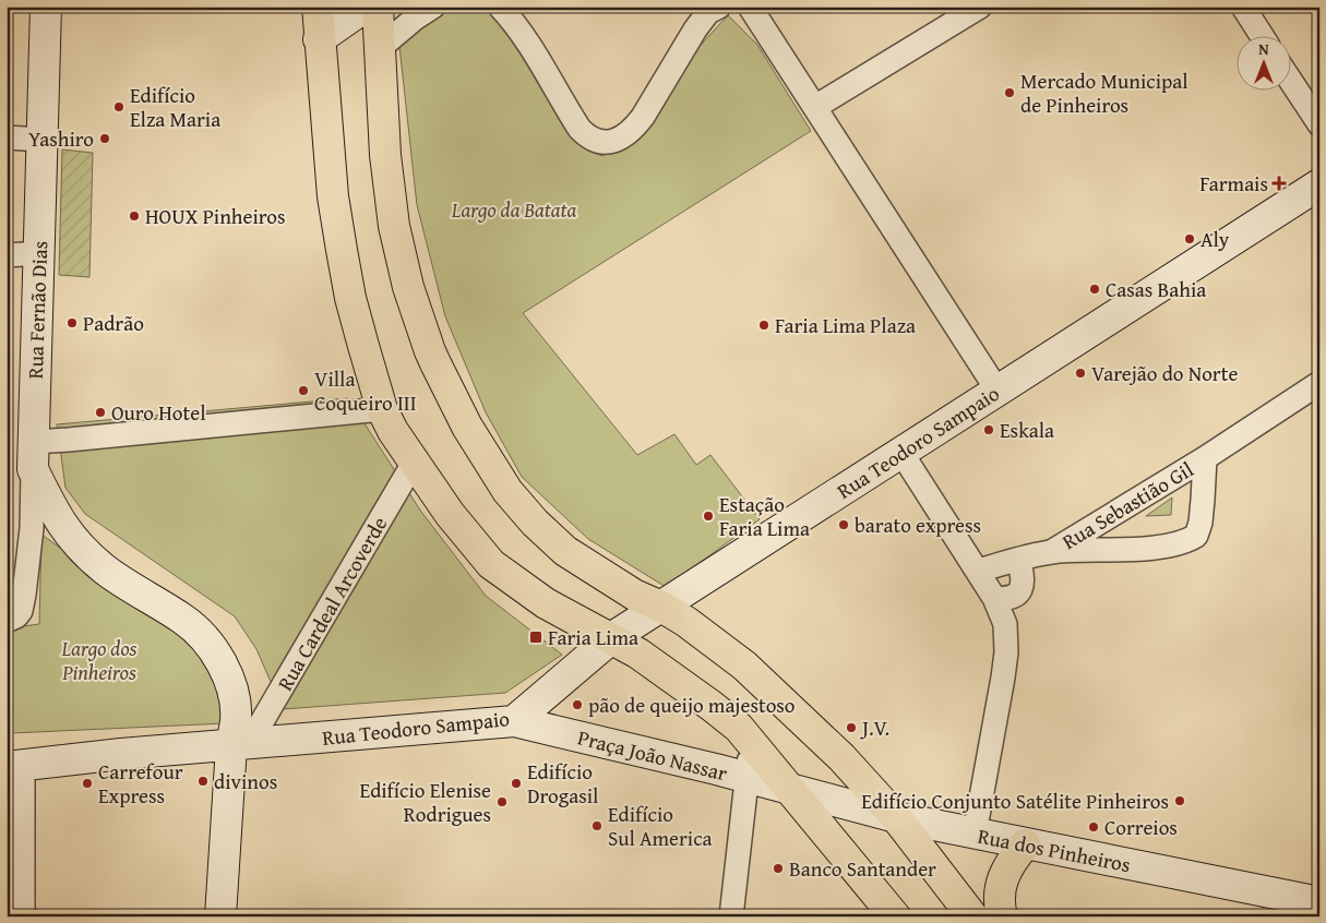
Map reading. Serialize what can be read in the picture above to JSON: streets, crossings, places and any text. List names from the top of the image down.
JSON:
{
  "streets": {
    "main road": [
      "Rua Fernão Dias",
      "Rua Teodoro Sampaio",
      "Rua Cardeal Arcoverde",
      "Praça João Nassar",
      "Rua dos Pinheiros"
    ],
    "street": ["Rua Sebastião Gil"]
  },
  "crossings": [
    ["Rua Teodoro Sampaio", "Rua Cardeal Arcoverde"],
    ["Rua Teodoro Sampaio", "Praça João Nassar"],
    ["Praça João Nassar", "Rua dos Pinheiros"]
  ],
  "parks": ["Largo da Batata", "Largo dos Pinheiros"],
  "places": {
    "other": [
      "Mercado Municipal de Pinheiros",
      "Edifício Elza Maria",
      "Yashiro",
      "HOUX Pinheiros",
      "Aly",
      "Casas Bahia",
      "Padrão",
      "Faria Lima Plaza",
      "Varejão do Norte",
      "Villa Coqueiro III",
      "Ouro Hotel",
      "Eskala",
      "Estação Faria Lima",
      "barato express",
      "pão de queijo majestoso",
      "J.V.",
      "divinos",
      "Carrefour Express",
      "Edifício Drogasil",
      "Edifício Conjunto Satélite Pinheiros",
      "Edifício Elenise Rodrigues",
      "Edifício Sul America",
      "Correios",
      "Banco Santander"
    ],
    "health": ["Farmais"],
    "transit": ["Faria Lima"]
  },
  "north": "top"
}
